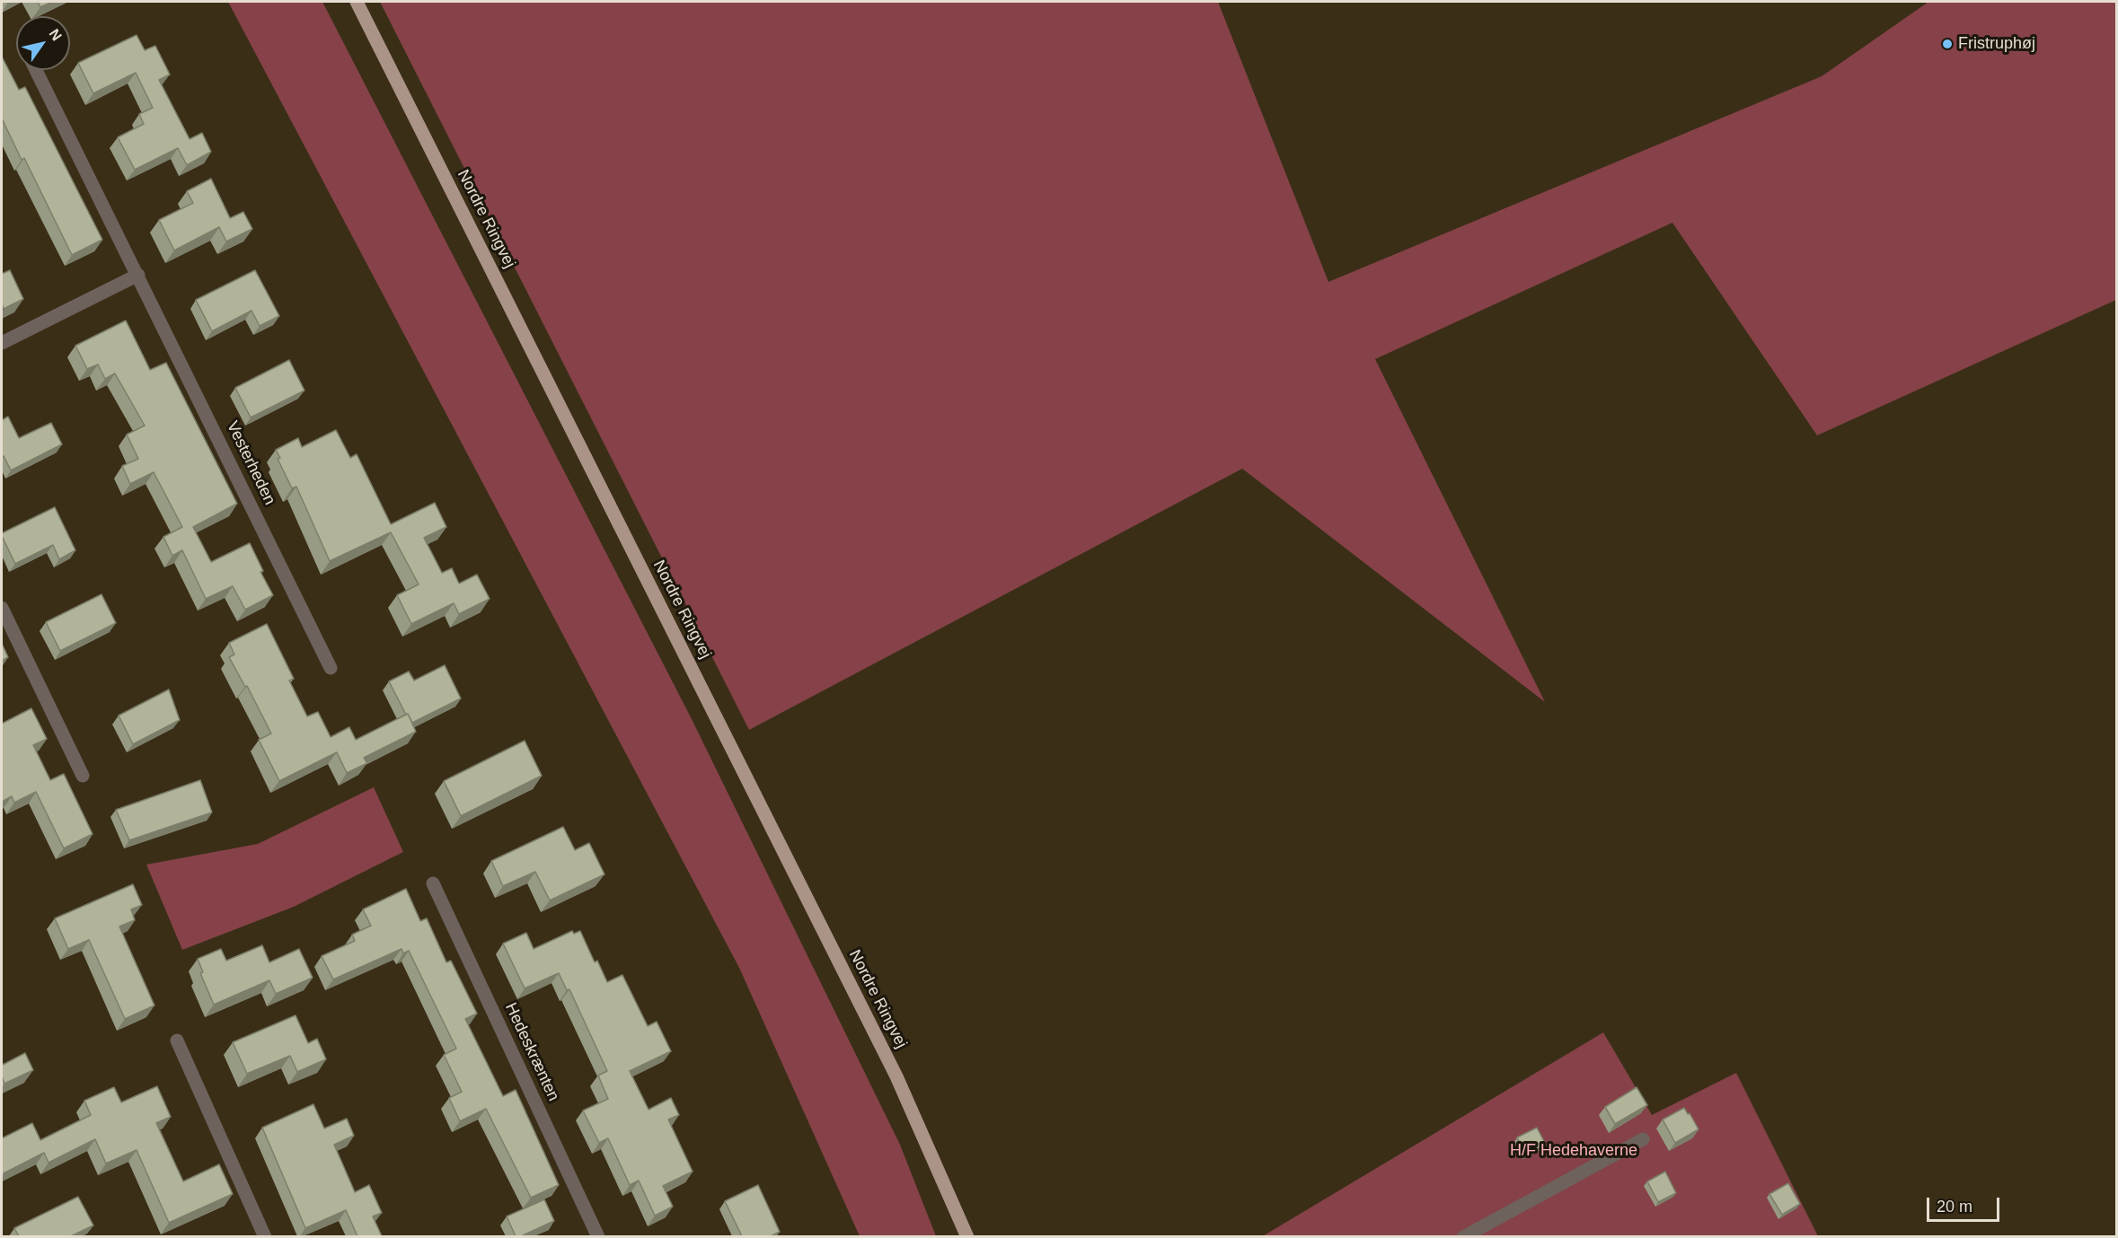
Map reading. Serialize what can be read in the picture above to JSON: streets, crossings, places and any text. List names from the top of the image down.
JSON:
{
  "streets": {
    "main road": ["Nordre Ringvej"],
    "street": ["Vesterheden", "Hedeskrænten"]
  },
  "parks": ["H/F Hedehaverne"],
  "places": ["Fristruphøj"],
  "scale_bar": "20 m",
  "north": "top right"
}
